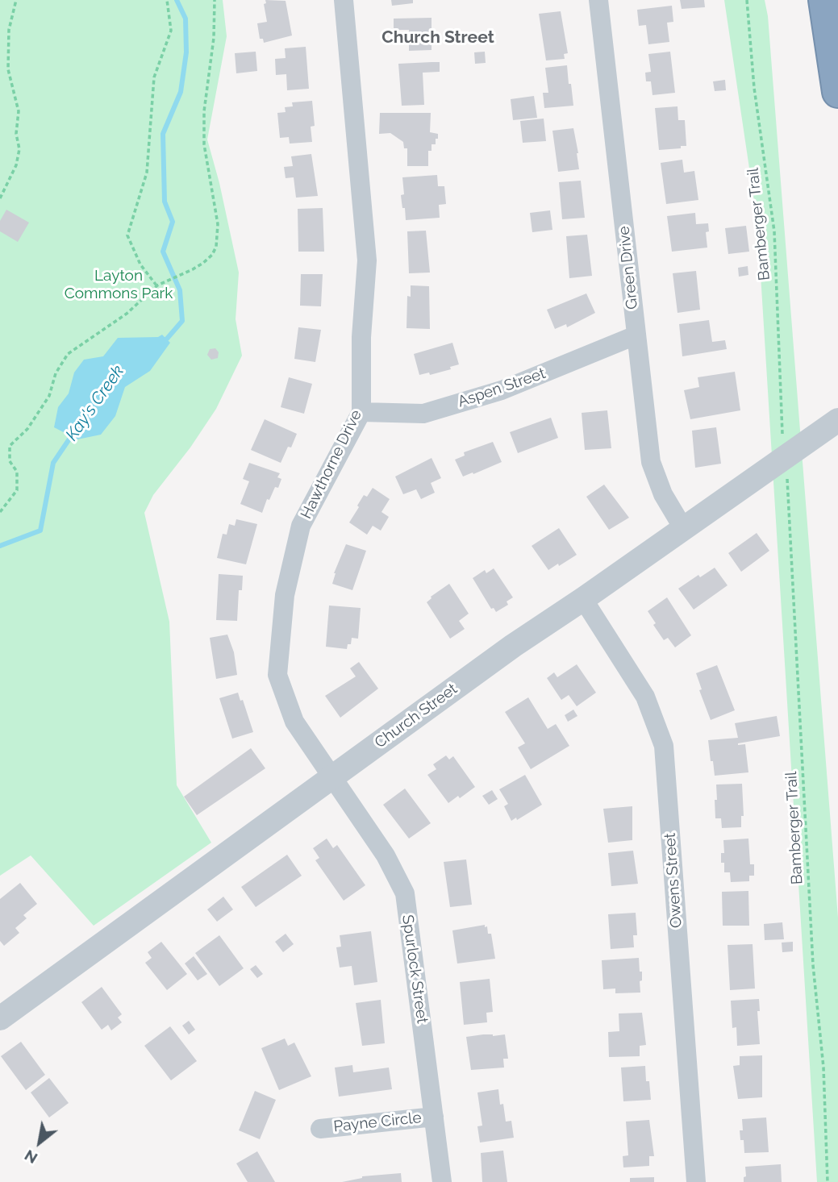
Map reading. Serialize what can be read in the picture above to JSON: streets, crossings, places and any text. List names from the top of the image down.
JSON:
{
  "streets": {
    "street": [
      "Green Drive",
      "Aspen Street",
      "Hawthorne Drive",
      "Church Street",
      "Owens Street",
      "Spurlock Street",
      "Payne Circle"
    ],
    "path": ["Bamberger Trail"]
  },
  "crossings": [
    ["Green Drive", "Aspen Street"],
    ["Green Drive", "Church Street"],
    ["Aspen Street", "Hawthorne Drive"],
    ["Hawthorne Drive", "Church Street"],
    ["Hawthorne Drive", "Spurlock Street"],
    ["Church Street", "Owens Street"],
    ["Church Street", "Spurlock Street"],
    ["Spurlock Street", "Payne Circle"]
  ],
  "districts": ["Church Street"],
  "water": ["Kay's Creek"],
  "parks": ["Layton Commons Park"],
  "north": "bottom left"
}
